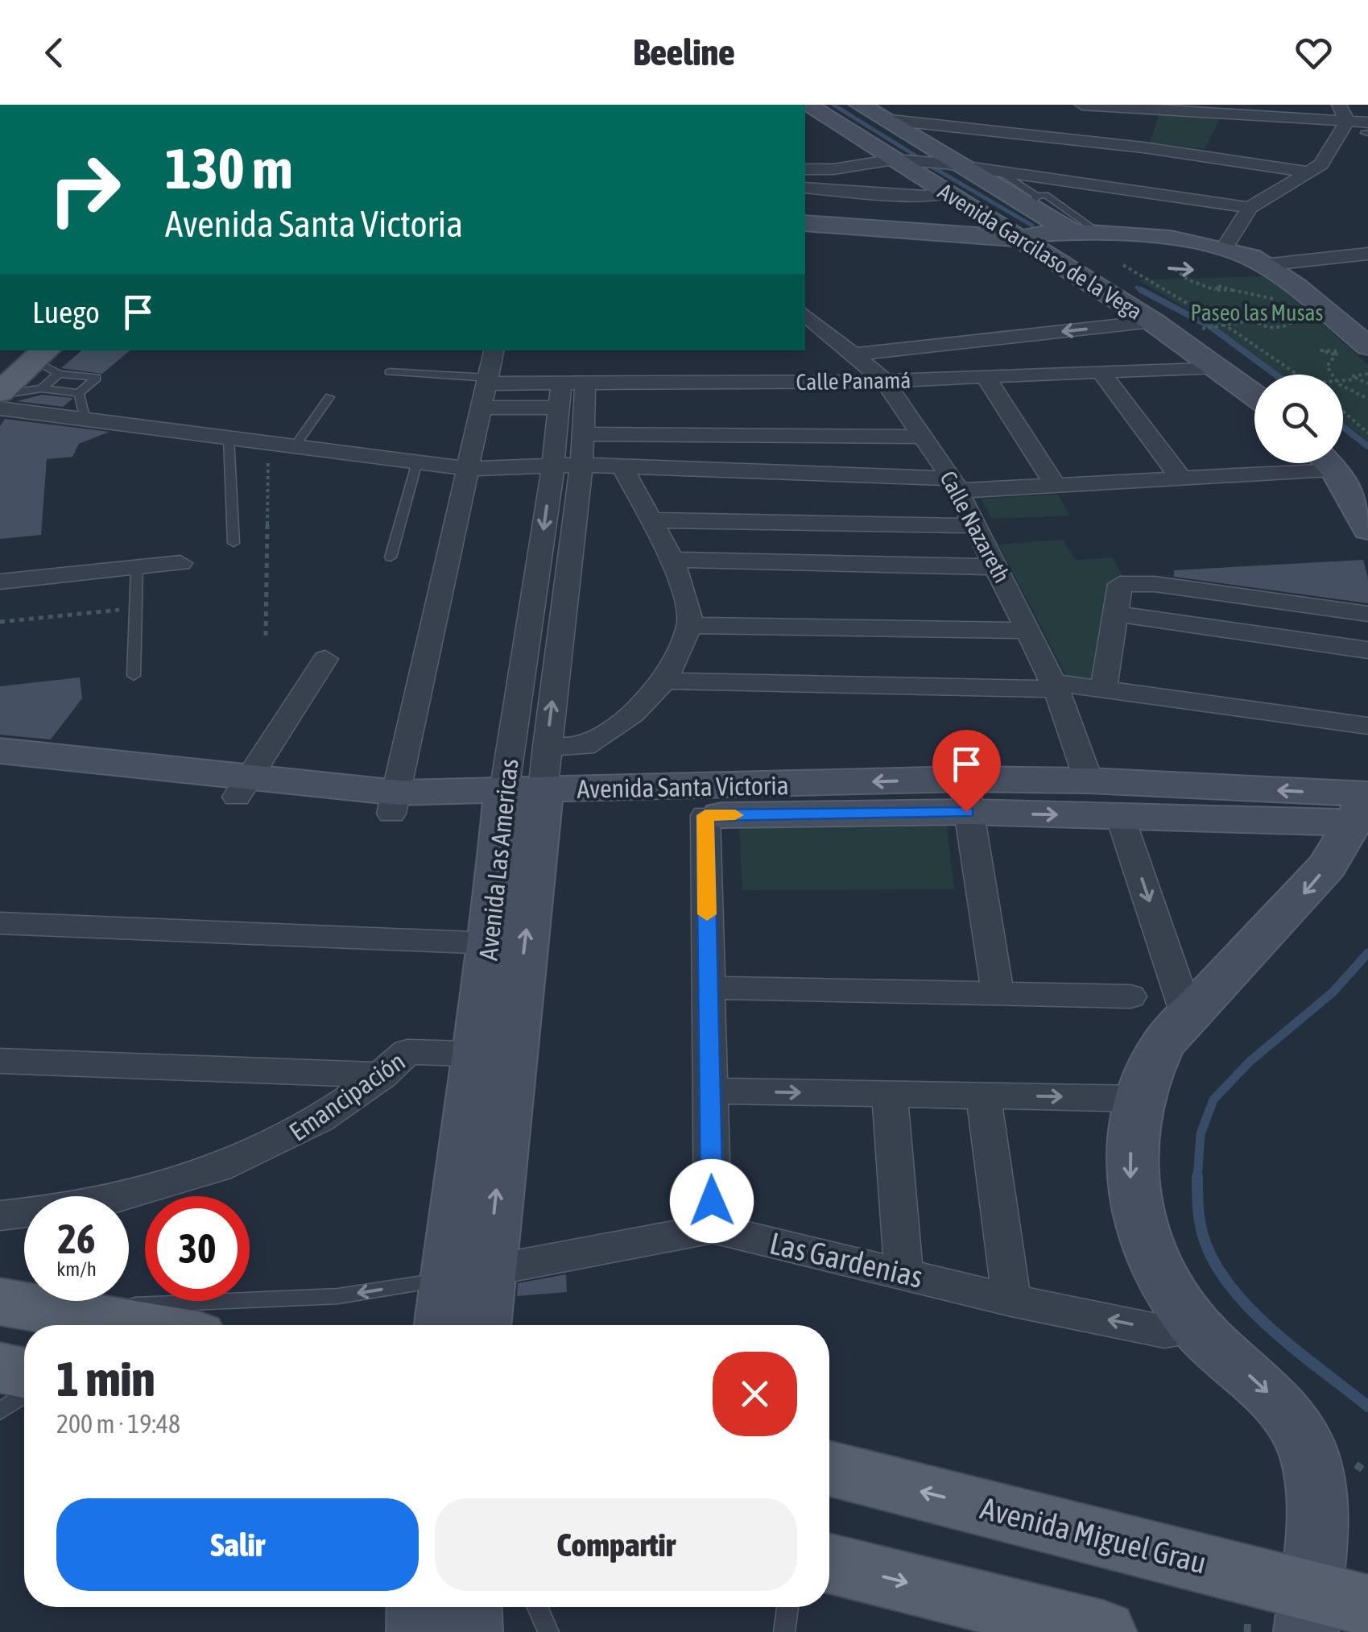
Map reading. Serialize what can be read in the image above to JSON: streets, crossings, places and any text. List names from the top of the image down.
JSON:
{
  "streets": {
    "main road": ["Avenida Miguel Grau"],
    "street": [
      "Avenida Garcilaso de la Vega",
      "Calle Panamá",
      "Calle Nazareth",
      "Avenida Santa Victoria",
      "Avenida Las Americas",
      "Emancipación",
      "Las Gardenias"
    ]
  },
  "crossings": [
    ["Avenida Garcilaso de la Vega", "Calle Panamá"],
    ["Calle Panamá", "Calle Nazareth"],
    ["Calle Panamá", "Avenida Las Americas"],
    ["Calle Nazareth", "Avenida Santa Victoria"],
    ["Avenida Santa Victoria", "Avenida Las Americas"],
    ["Avenida Las Americas", "Emancipación"],
    ["Avenida Las Americas", "Las Gardenias"]
  ],
  "parks": ["Paseo las Musas"],
  "page": {
    "header": "Beeline",
    "turn": ["130 m", "Avenida Santa Victoria"],
    "then": "Luego",
    "speed": "26 km/h",
    "limit": "30",
    "heading": ["1 min", "200 m · 19:48"],
    "buttons": ["Salir", "Compartir"]
  }
}
